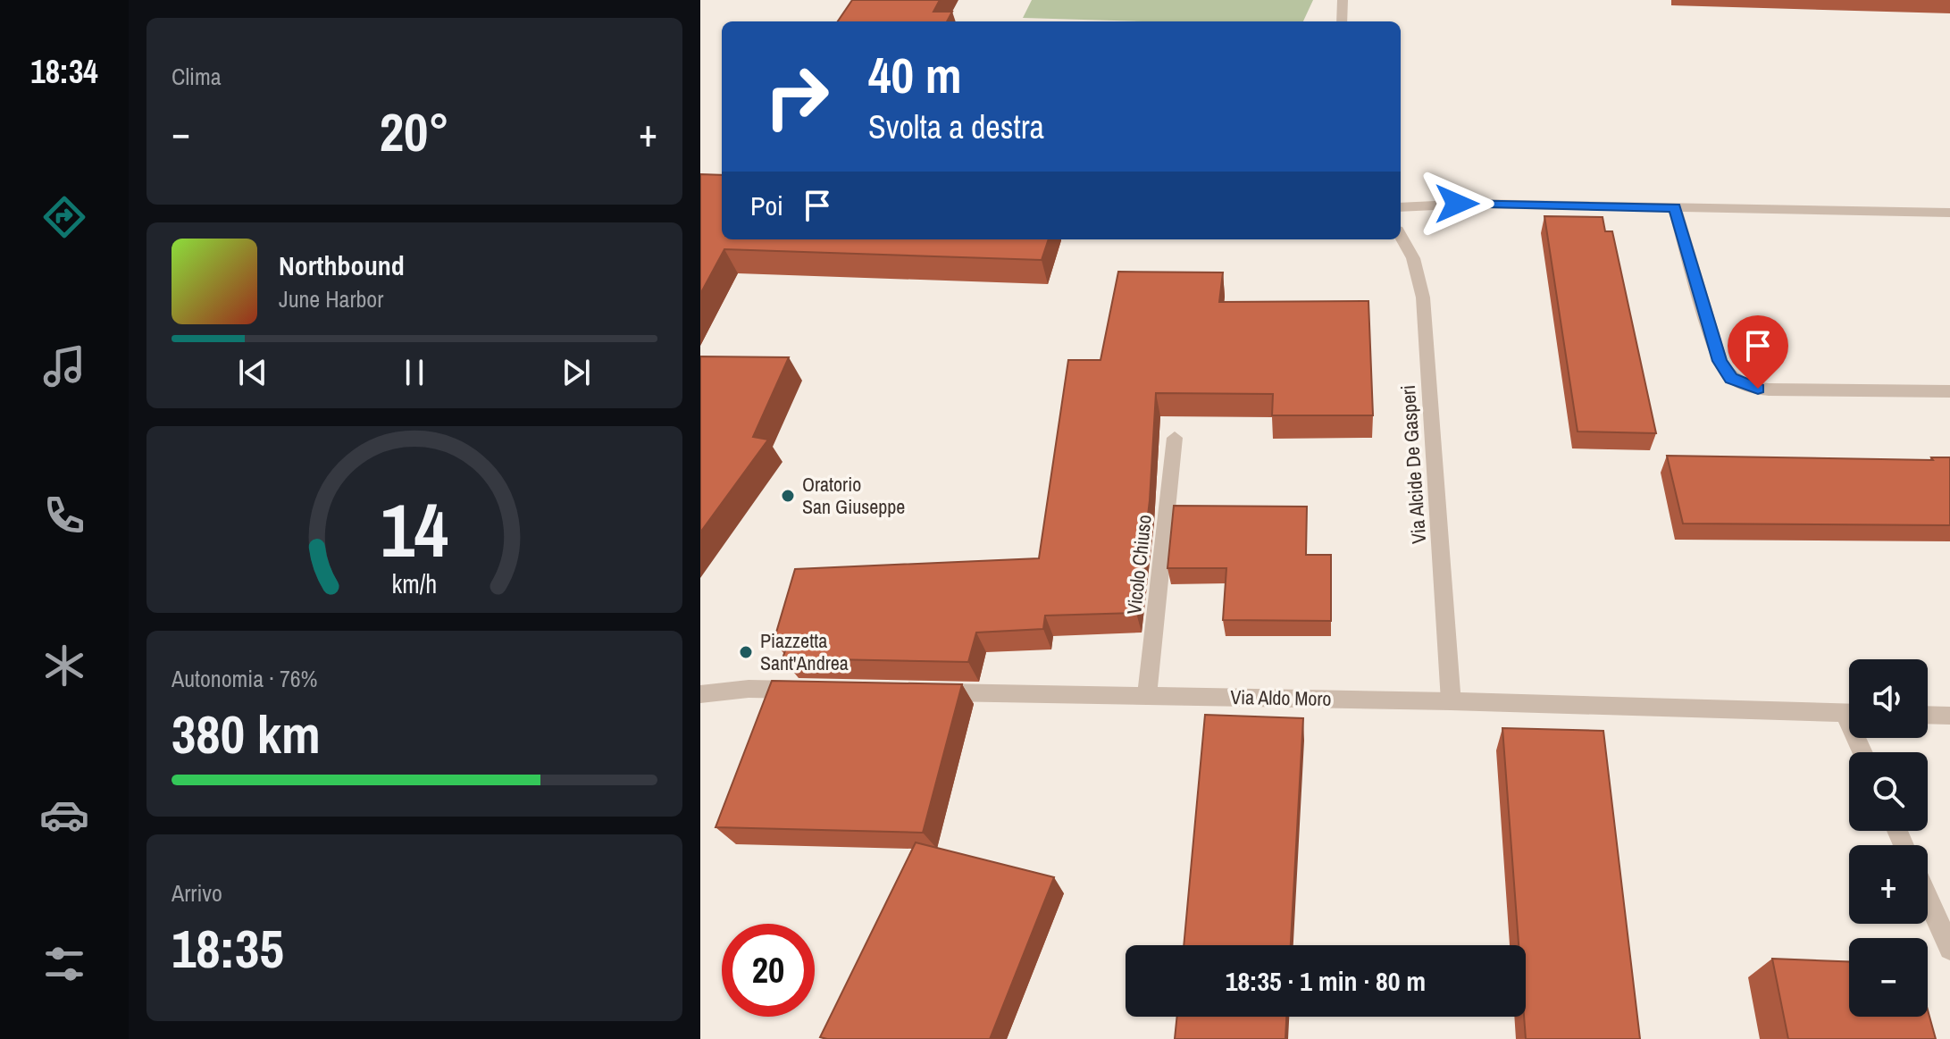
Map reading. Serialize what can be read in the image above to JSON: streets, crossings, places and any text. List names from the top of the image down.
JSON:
{
  "streets": {
    "street": ["Via Alcide De Gasperi", "Vicolo Chiuso", "Via Aldo Moro"]
  },
  "crossings": [
    ["Via Alcide De Gasperi", "Via Aldo Moro"],
    ["Vicolo Chiuso", "Via Aldo Moro"]
  ],
  "places": ["Oratorio San Giuseppe", "Piazzetta Sant'Andrea"],
  "page": {
    "tabs": "18:34",
    "tile": [
      "Clima",
      ["Autonomia · 76%", "380 km"],
      ["Arrivo", "18:35"]
    ],
    "turn": ["40 m", "Svolta a destra"],
    "heat": ["−", "20°", "+"],
    "then": "Poi",
    "song": ["Northbound", "June Harbor"],
    "map_buttons": ["+", "−"],
    "limit": "20",
    "trip": "18:35 · 1 min · 80 m",
    "gauge": ["14", "km/h"]
  }
}
